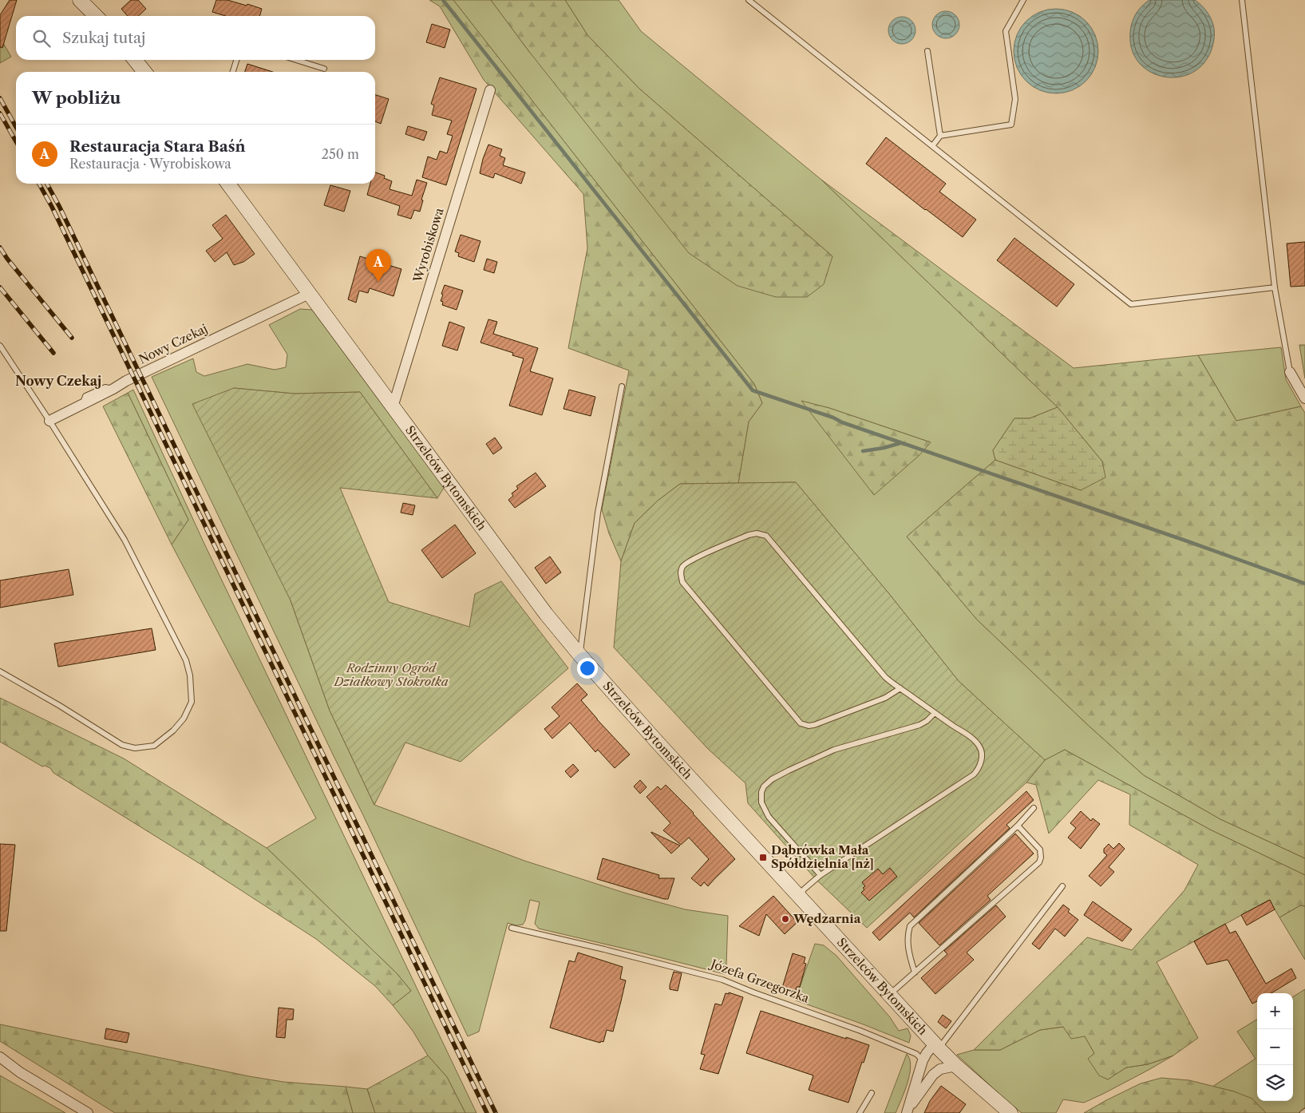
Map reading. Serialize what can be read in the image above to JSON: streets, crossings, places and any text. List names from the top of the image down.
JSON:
{
  "streets": {
    "street": ["Wyrobiskowa", "Nowy Czekaj", "Strzelców Bytomskich"],
    "lane": ["Józefa Grzegorzka"]
  },
  "crossings": [
    ["Wyrobiskowa", "Strzelców Bytomskich"],
    ["Nowy Czekaj", "Strzelców Bytomskich"]
  ],
  "districts": ["Nowy Czekaj"],
  "parks": ["Rodzinny Ogród Działkowy Stokrotka"],
  "places": {
    "transit": ["Dąbrówka Mała Spółdzielnia [nż]"],
    "other": ["Wędzarnia"]
  },
  "page": {
    "search": "Szukaj tutaj",
    "heading": "W pobliżu",
    "list": [
      {
        "mark": "A",
        "name": "Restauracja Stara Baśń",
        "note": "Restauracja · Wyrobiskowa",
        "value": "250 m"
      }
    ],
    "pins": "A",
    "map_buttons": ["+", "−"]
  }
}
